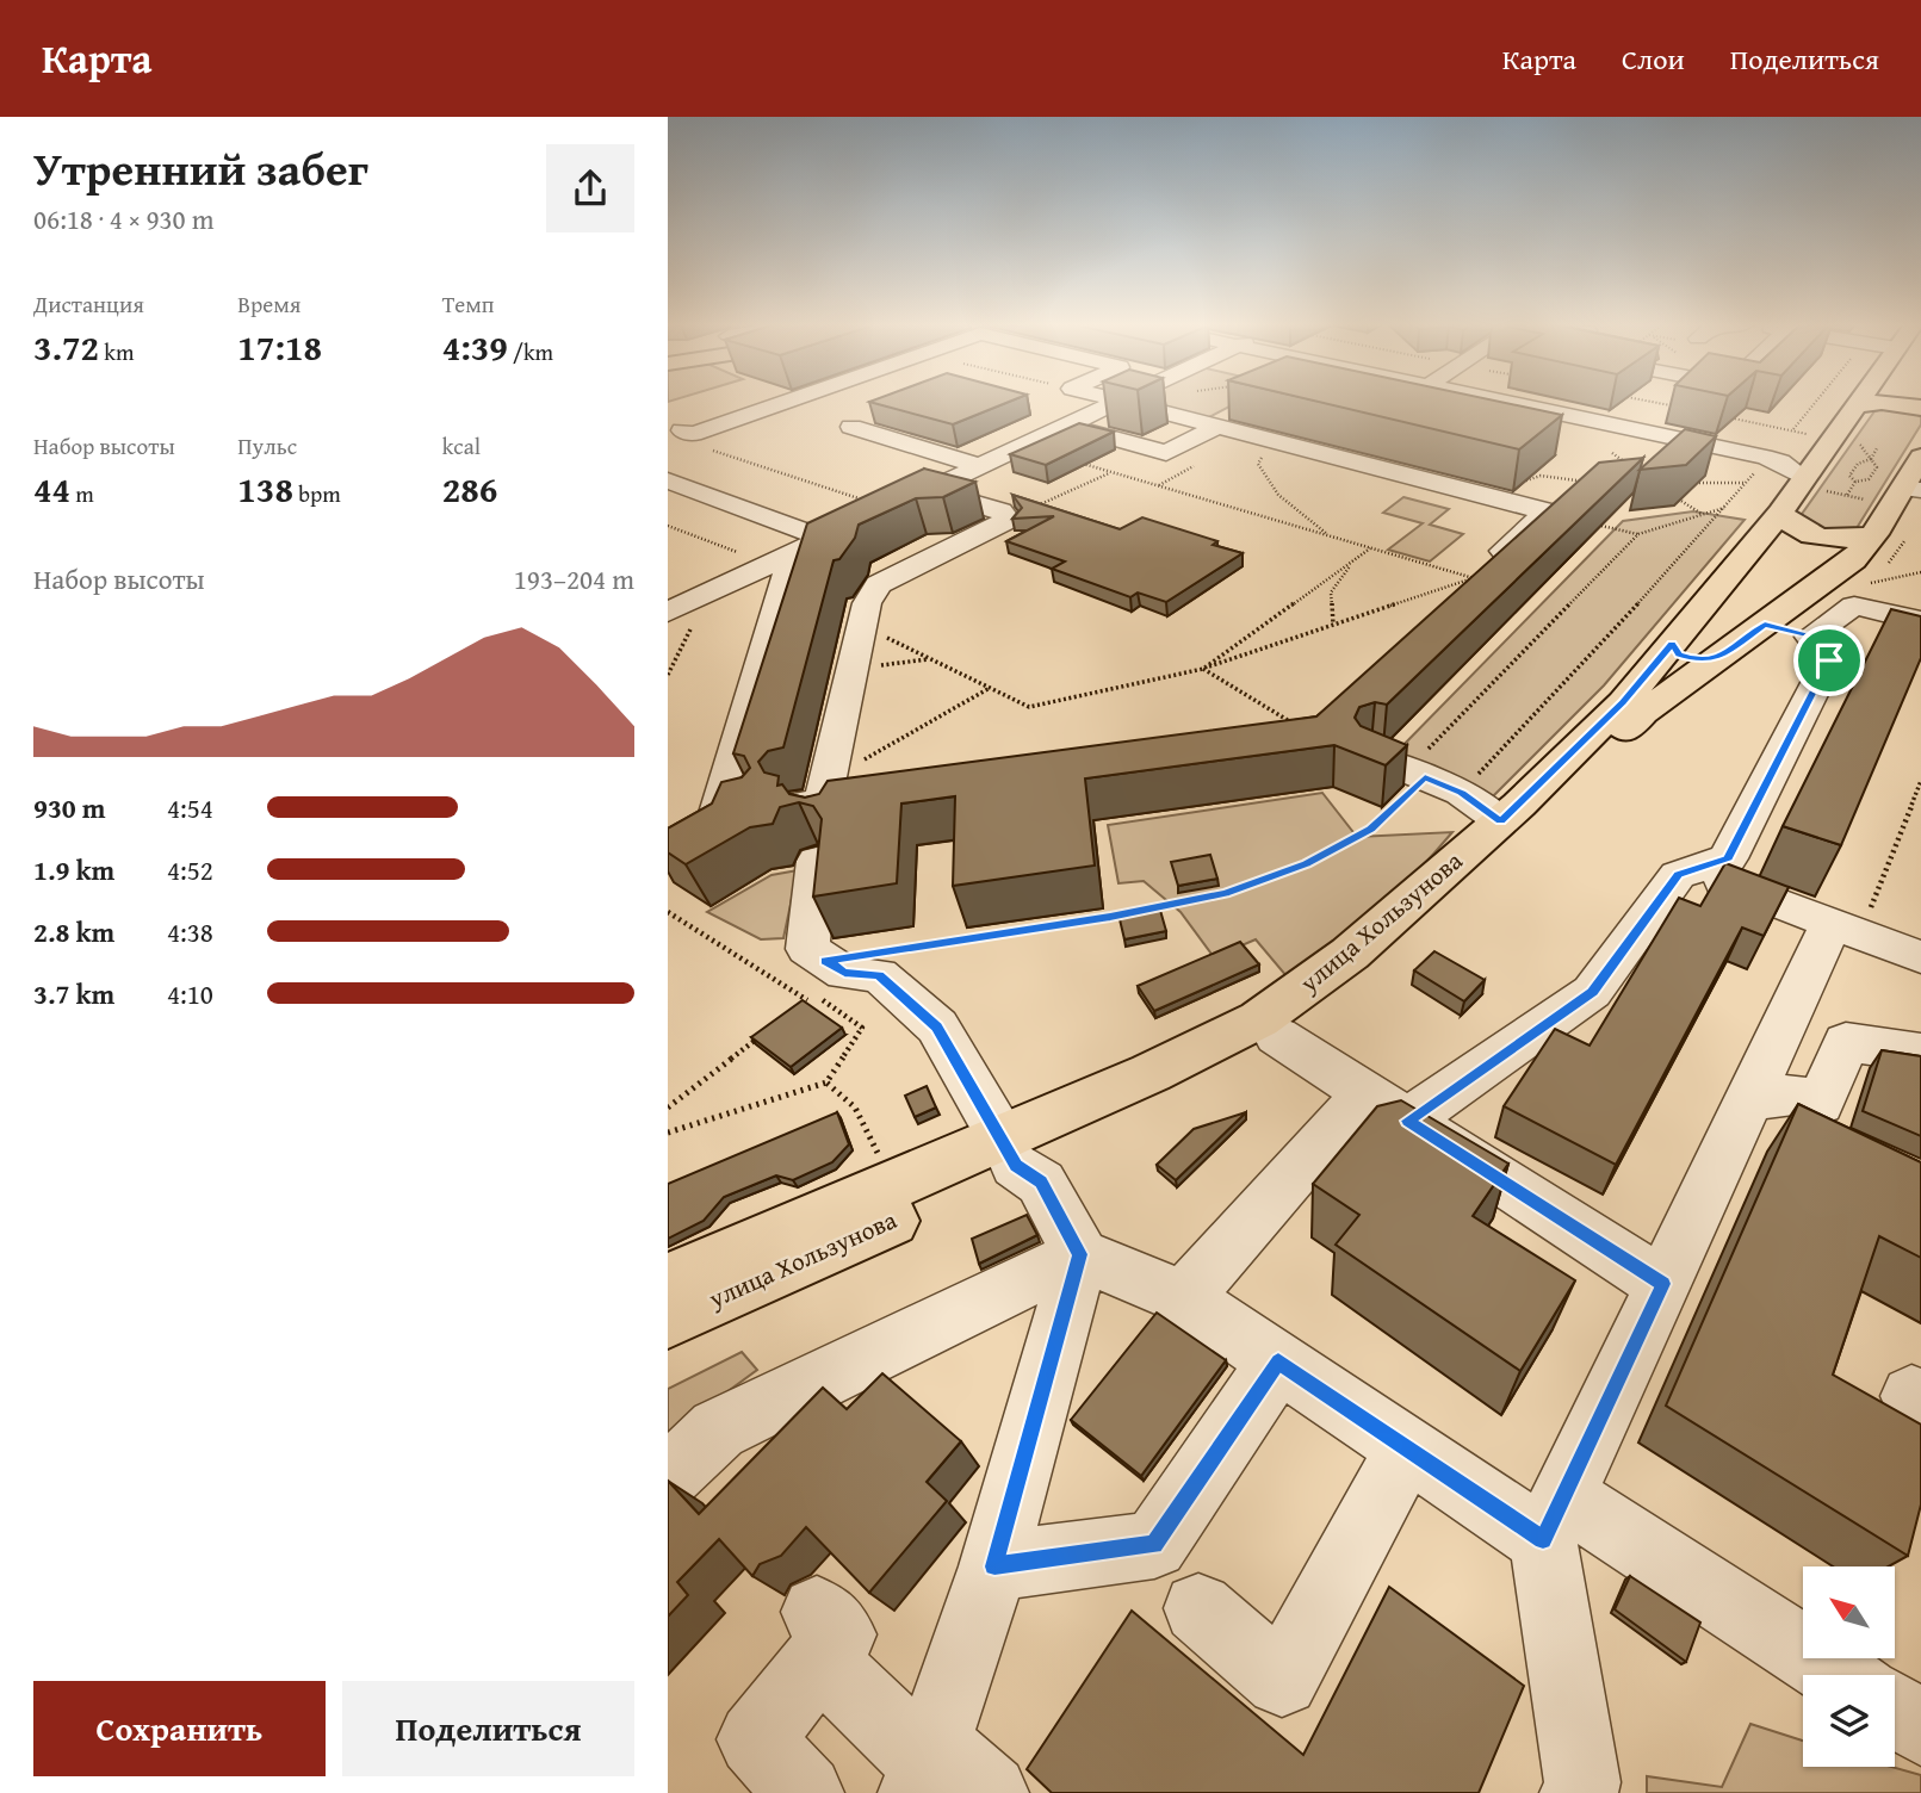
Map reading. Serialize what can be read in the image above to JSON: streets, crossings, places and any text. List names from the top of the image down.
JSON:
{
  "streets": {
    "main road": ["улица Хользунова"]
  },
  "north": "top left",
  "page": {
    "header": "Карта",
    "nav": ["Карта", "Слои", "Поделиться"],
    "heading": ["Утренний забег", "06:18 · 4 × 930 m"],
    "stats": [
      ["Дистанция", "3.72 km"],
      ["Время", "17:18"],
      ["Темп", "4:39 /km"],
      ["Набор высоты", "44 m"],
      ["Пульс", "138 bpm"],
      ["kcal", "286"]
    ],
    "chart": ["Набор высоты", "193–204 m"],
    "list": [
      {
        "name": "930 m",
        "note": "4:54"
      },
      {
        "name": "1.9 km",
        "note": "4:52"
      },
      {
        "name": "2.8 km",
        "note": "4:38"
      },
      {
        "name": "3.7 km",
        "note": "4:10"
      }
    ],
    "buttons": ["Сохранить", "Поделиться"]
  }
}
